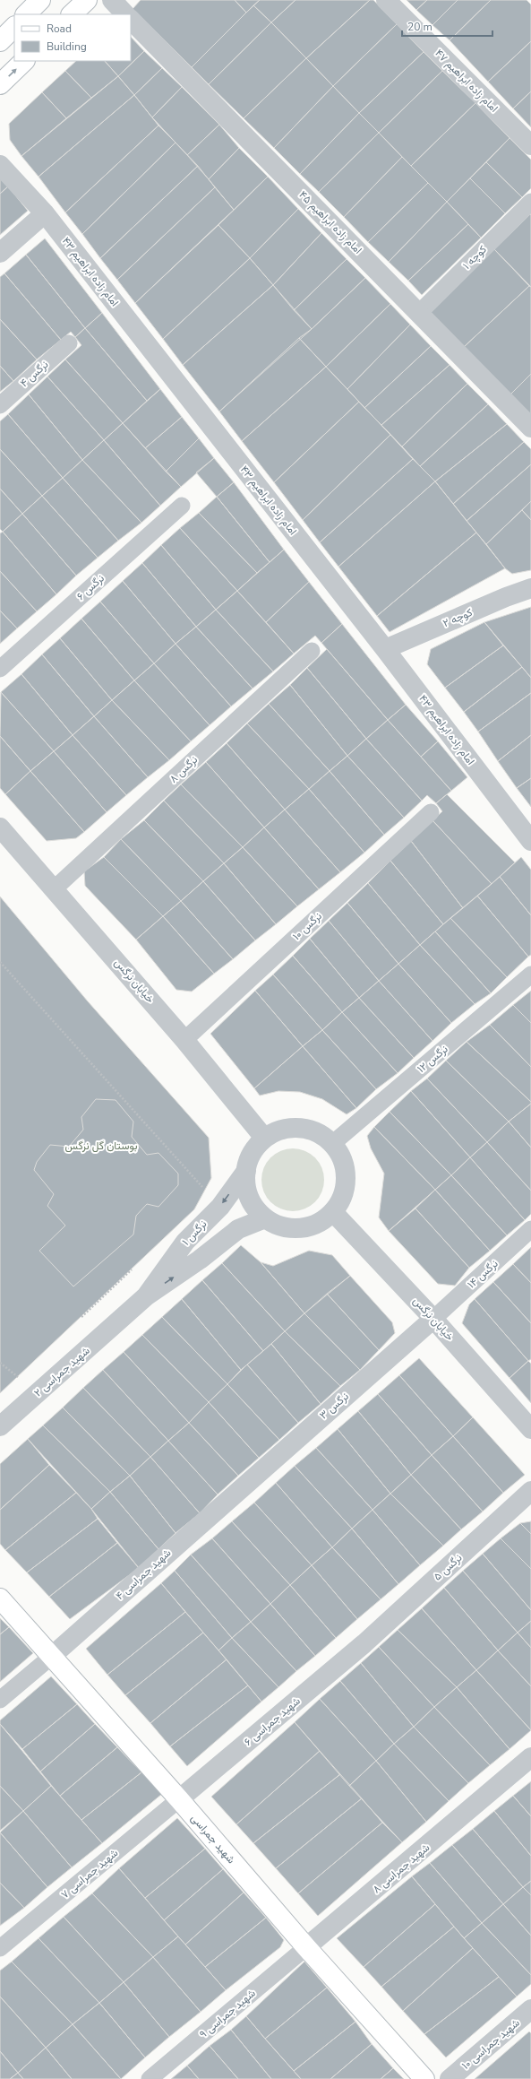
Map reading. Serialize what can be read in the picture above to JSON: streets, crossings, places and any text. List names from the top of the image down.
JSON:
{
  "streets": {
    "street": [
      "امام زاده ابراهیم ۴۷",
      "امام زاده ابراهیم ۴۵",
      "امام زاده ابراهیم ۴۳",
      "کوچه ۲",
      "خیابان نرگس",
      "نرگس ۱",
      "شهید جمراسی ۲",
      "نرگس ۳",
      "نرگس ۵",
      "شهید جمراسی ۴",
      "شهید جمراسی ۶",
      "شهید جمراسی",
      "شهید جمراسی ۸",
      "شهید جمراسی ۱۰"
    ],
    "lane": [
      "کوچه ۱",
      "نرگس ۴",
      "نرگس ۶",
      "نرگس ۸",
      "نرگس ۱۰",
      "نرگس ۱۲",
      "نرگس ۱۴",
      "شهید جمراسی ۷",
      "شهید جمراسی ۹"
    ]
  },
  "crossings": [
    ["امام زاده ابراهیم ۴۵", "کوچه ۱"],
    ["امام زاده ابراهیم ۴۳", "کوچه ۲"],
    ["نرگس ۸", "خیابان نرگس"],
    ["نرگس ۱۰", "خیابان نرگس"],
    ["خیابان نرگس", "نرگس ۱۲"],
    ["خیابان نرگس", "نرگس ۱"],
    ["خیابان نرگس", "نرگس ۱۴"],
    ["خیابان نرگس", "نرگس ۳"],
    ["نرگس ۱۲", "نرگس ۱"],
    ["نرگس ۱", "شهید جمراسی ۲"],
    ["نرگس ۱۴", "نرگس ۳"],
    ["نرگس ۳", "شهید جمراسی ۴"],
    ["نرگس ۵", "شهید جمراسی ۶"],
    ["شهید جمراسی ۴", "شهید جمراسی"],
    ["شهید جمراسی ۶", "شهید جمراسی"],
    ["شهید جمراسی ۶", "شهید جمراسی ۷"],
    ["شهید جمراسی", "شهید جمراسی ۸"],
    ["شهید جمراسی", "شهید جمراسی ۷"],
    ["شهید جمراسی", "شهید جمراسی ۹"],
    ["شهید جمراسی ۸", "شهید جمراسی ۹"]
  ],
  "parks": ["بوستان گل نرگس"],
  "legend": ["Road", "Building"],
  "scale_bar": "20 m"
}
